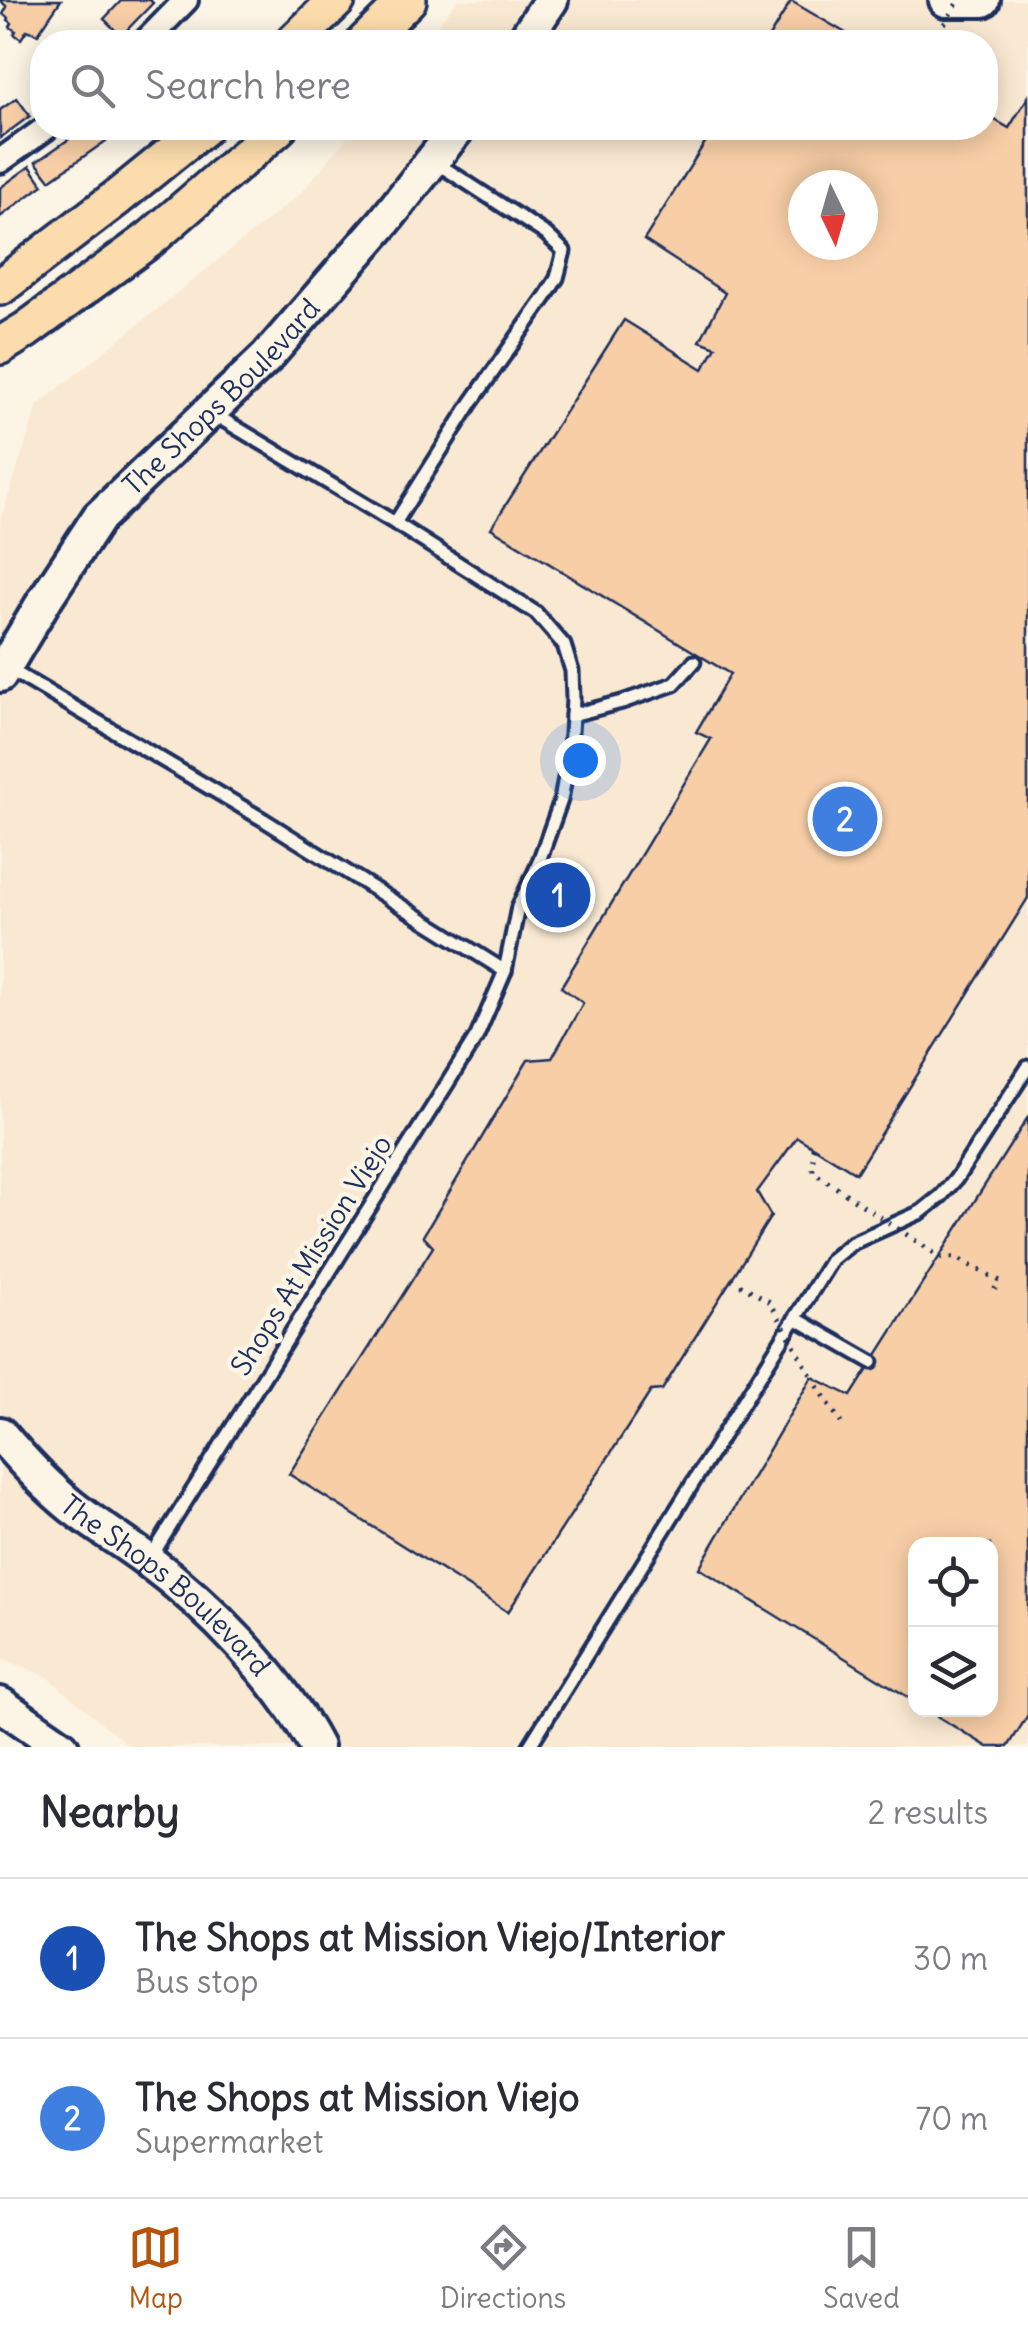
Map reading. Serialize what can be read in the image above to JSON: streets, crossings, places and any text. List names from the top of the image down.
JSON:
{
  "streets": {
    "street": ["The Shops Boulevard"],
    "lane": ["Shops At Mission Viejo"]
  },
  "crossings": [
    ["The Shops Boulevard", "Shops At Mission Viejo"]
  ],
  "north": "bottom",
  "page": {
    "search": "Search here",
    "pins": ["2", "1"],
    "heading": ["Nearby", "2 results"],
    "list": [
      {
        "mark": "1",
        "name": "The Shops at Mission Viejo/Interior",
        "note": "Bus stop",
        "value": "30 m"
      },
      {
        "mark": "2",
        "name": "The Shops at Mission Viejo",
        "note": "Supermarket",
        "value": "70 m"
      }
    ],
    "nav": ["Map", "Directions", "Saved"]
  }
}
